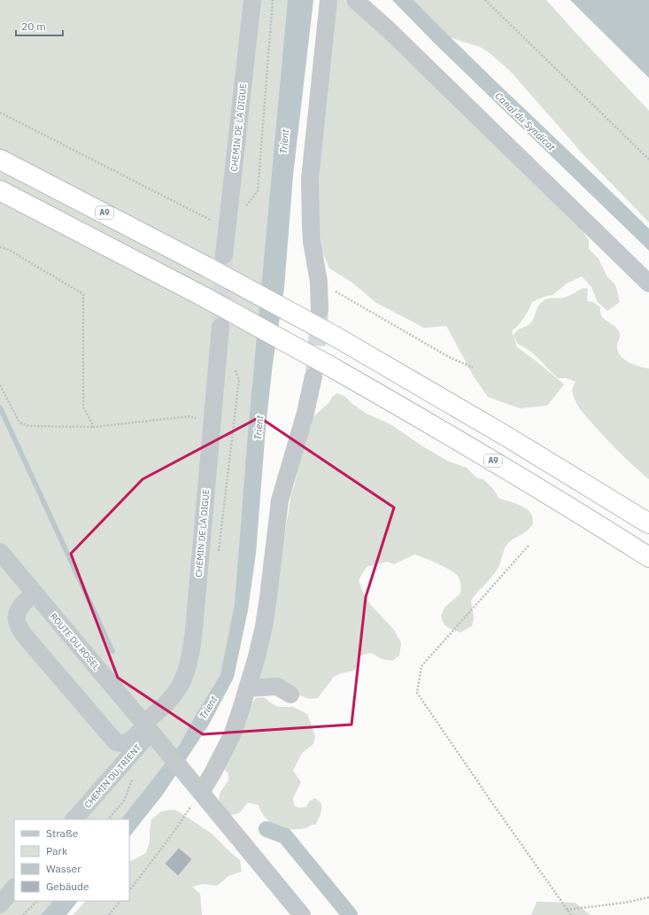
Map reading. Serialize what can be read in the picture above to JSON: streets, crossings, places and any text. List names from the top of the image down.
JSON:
{
  "streets": {
    "highway": ["A9"],
    "street": ["CHEMIN DE LA DIGUE", "ROUTE DU ROSEL", "CHEMIN DU TRIENT"]
  },
  "crossings": [
    ["CHEMIN DE LA DIGUE", "ROUTE DU ROSEL"],
    ["CHEMIN DE LA DIGUE", "CHEMIN DU TRIENT"],
    ["ROUTE DU ROSEL", "CHEMIN DU TRIENT"]
  ],
  "water": ["Canal du Syndicat", "Trient"],
  "legend": [
    "Straße",
    "Park",
    "Wasser",
    "Gebäude"
  ],
  "scale_bar": "20 m"
}
